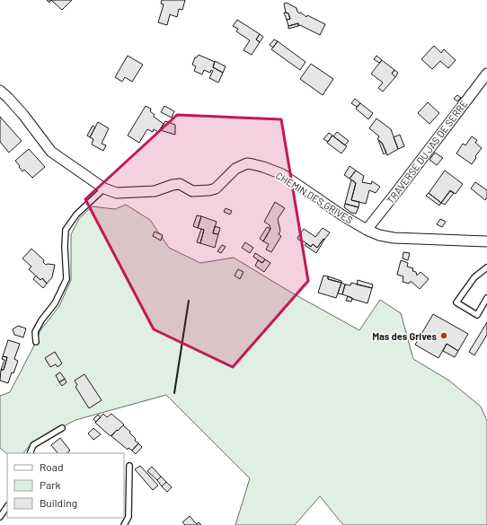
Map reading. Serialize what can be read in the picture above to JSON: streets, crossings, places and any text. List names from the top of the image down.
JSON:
{
  "streets": {
    "street": ["TRAVERSE DU JAS DE SERRE", "CHEMIN DES GRIVES"]
  },
  "crossings": [
    ["TRAVERSE DU JAS DE SERRE", "CHEMIN DES GRIVES"]
  ],
  "places": ["Mas des Grives"],
  "legend": ["Road", "Park", "Building"]
}
